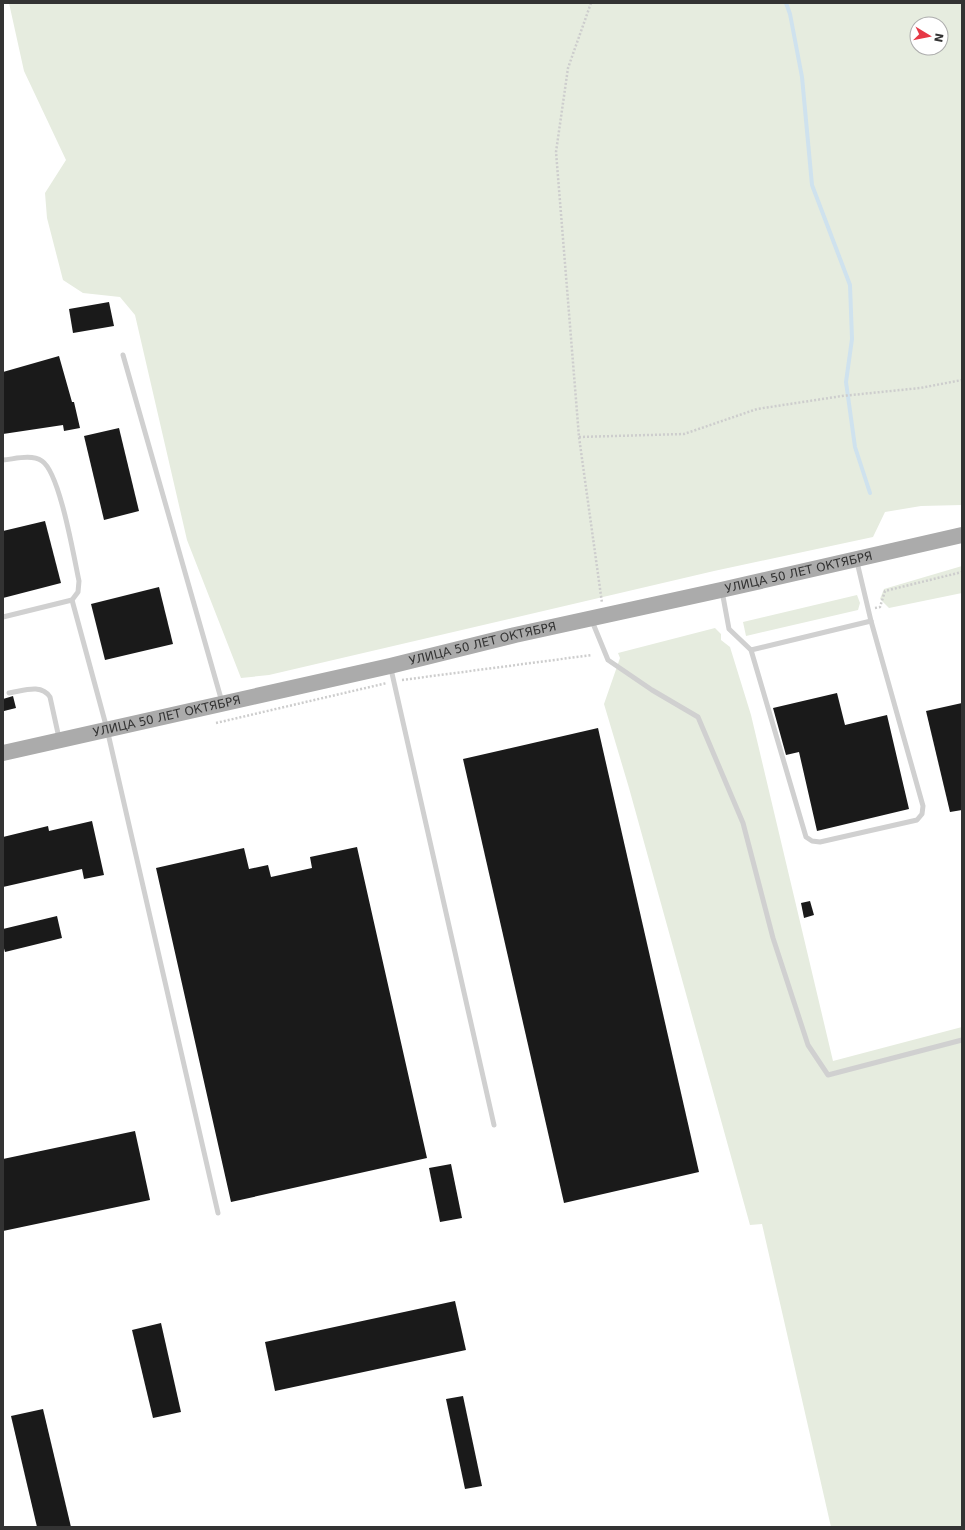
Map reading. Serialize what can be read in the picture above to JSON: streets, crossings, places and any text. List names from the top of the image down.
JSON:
{
  "streets": {
    "main road": ["УЛИЦА 50 ЛЕТ ОКТЯБРЯ"]
  },
  "north": "right"
}
